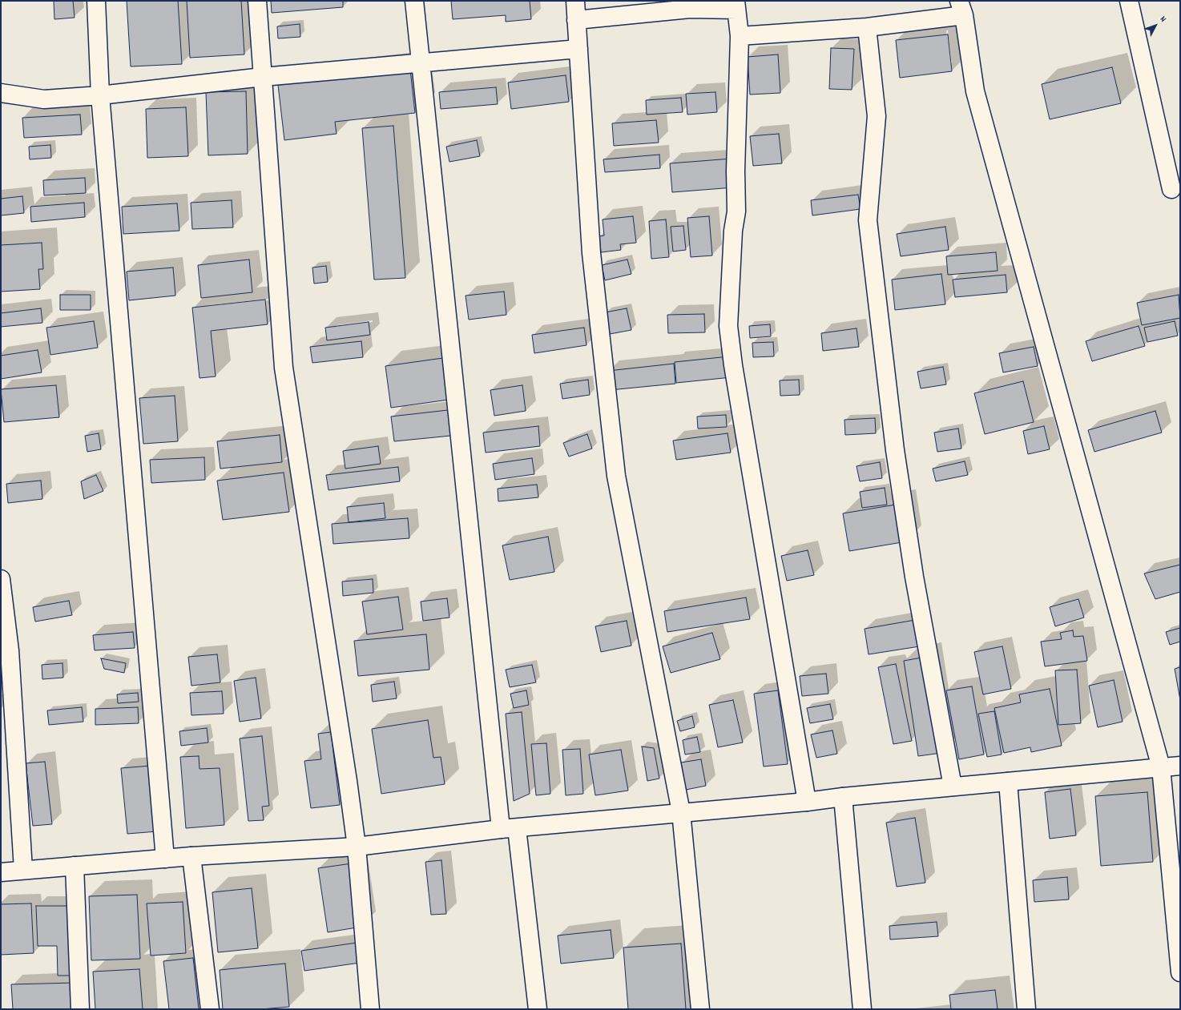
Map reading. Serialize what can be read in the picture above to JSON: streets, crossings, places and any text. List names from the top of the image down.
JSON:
{
  "north": "top right"
}
